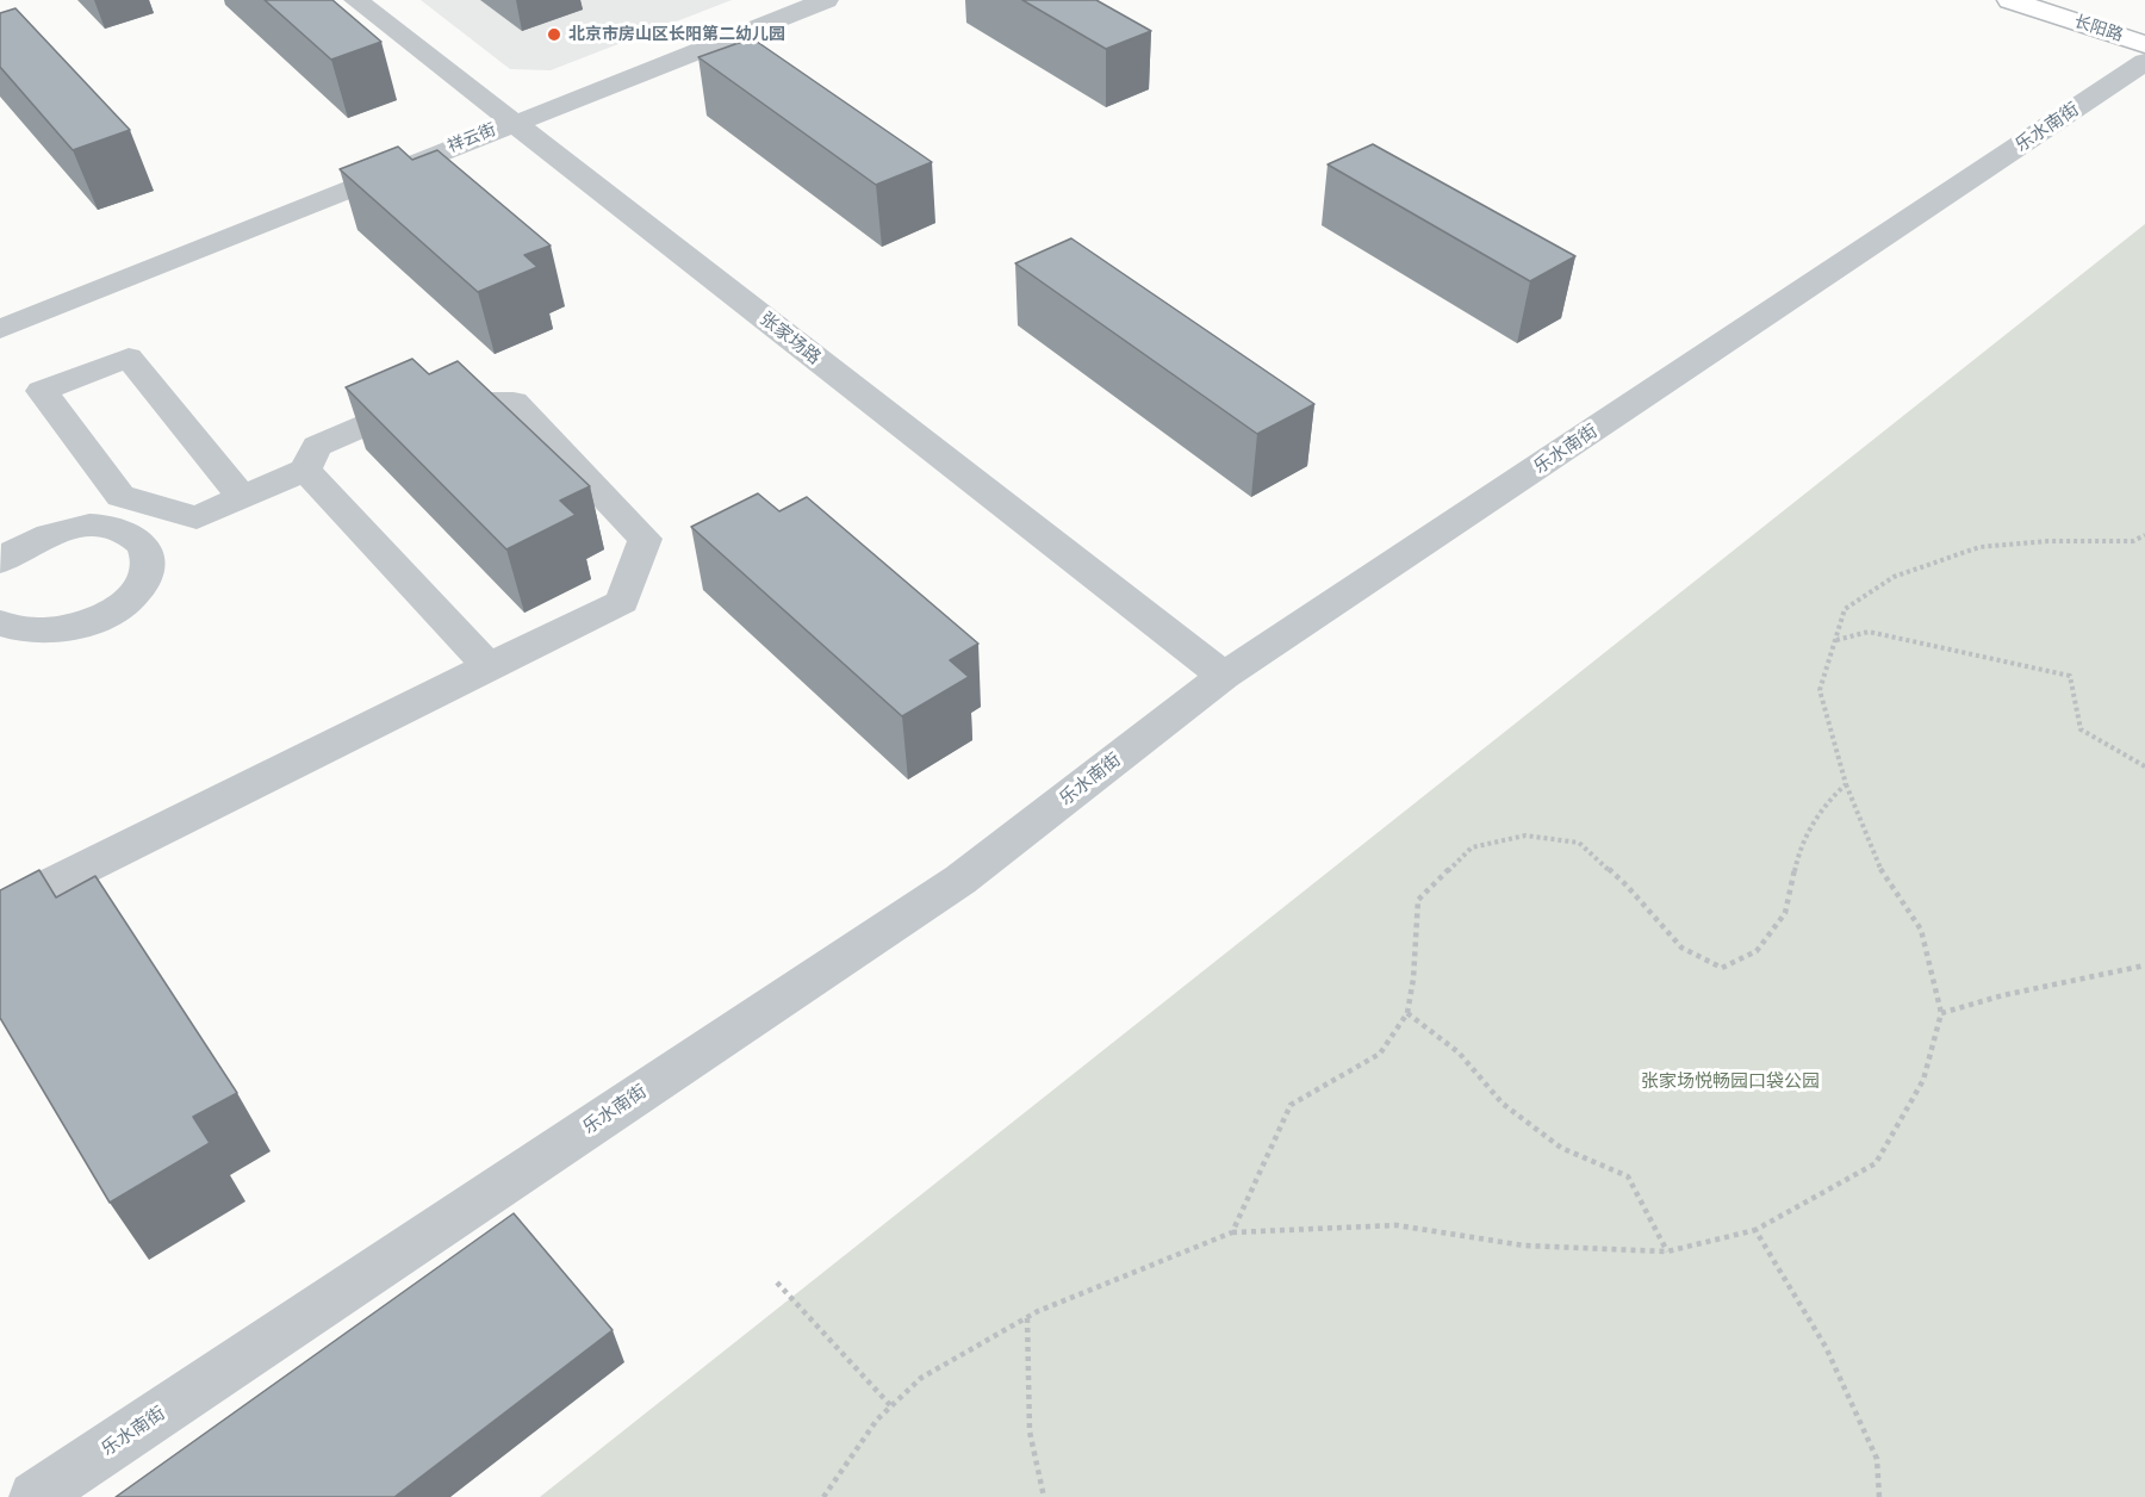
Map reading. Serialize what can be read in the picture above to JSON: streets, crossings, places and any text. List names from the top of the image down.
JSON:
{
  "streets": {
    "main road": ["长阳路"],
    "street": ["乐水南街", "祥云街", "张家场路"]
  },
  "crossings": [
    ["乐水南街", "张家场路"],
    ["祥云街", "张家场路"]
  ],
  "parks": ["张家场悦畅园口袋公园"],
  "places": ["北京市房山区长阳第二幼儿园"]
}
